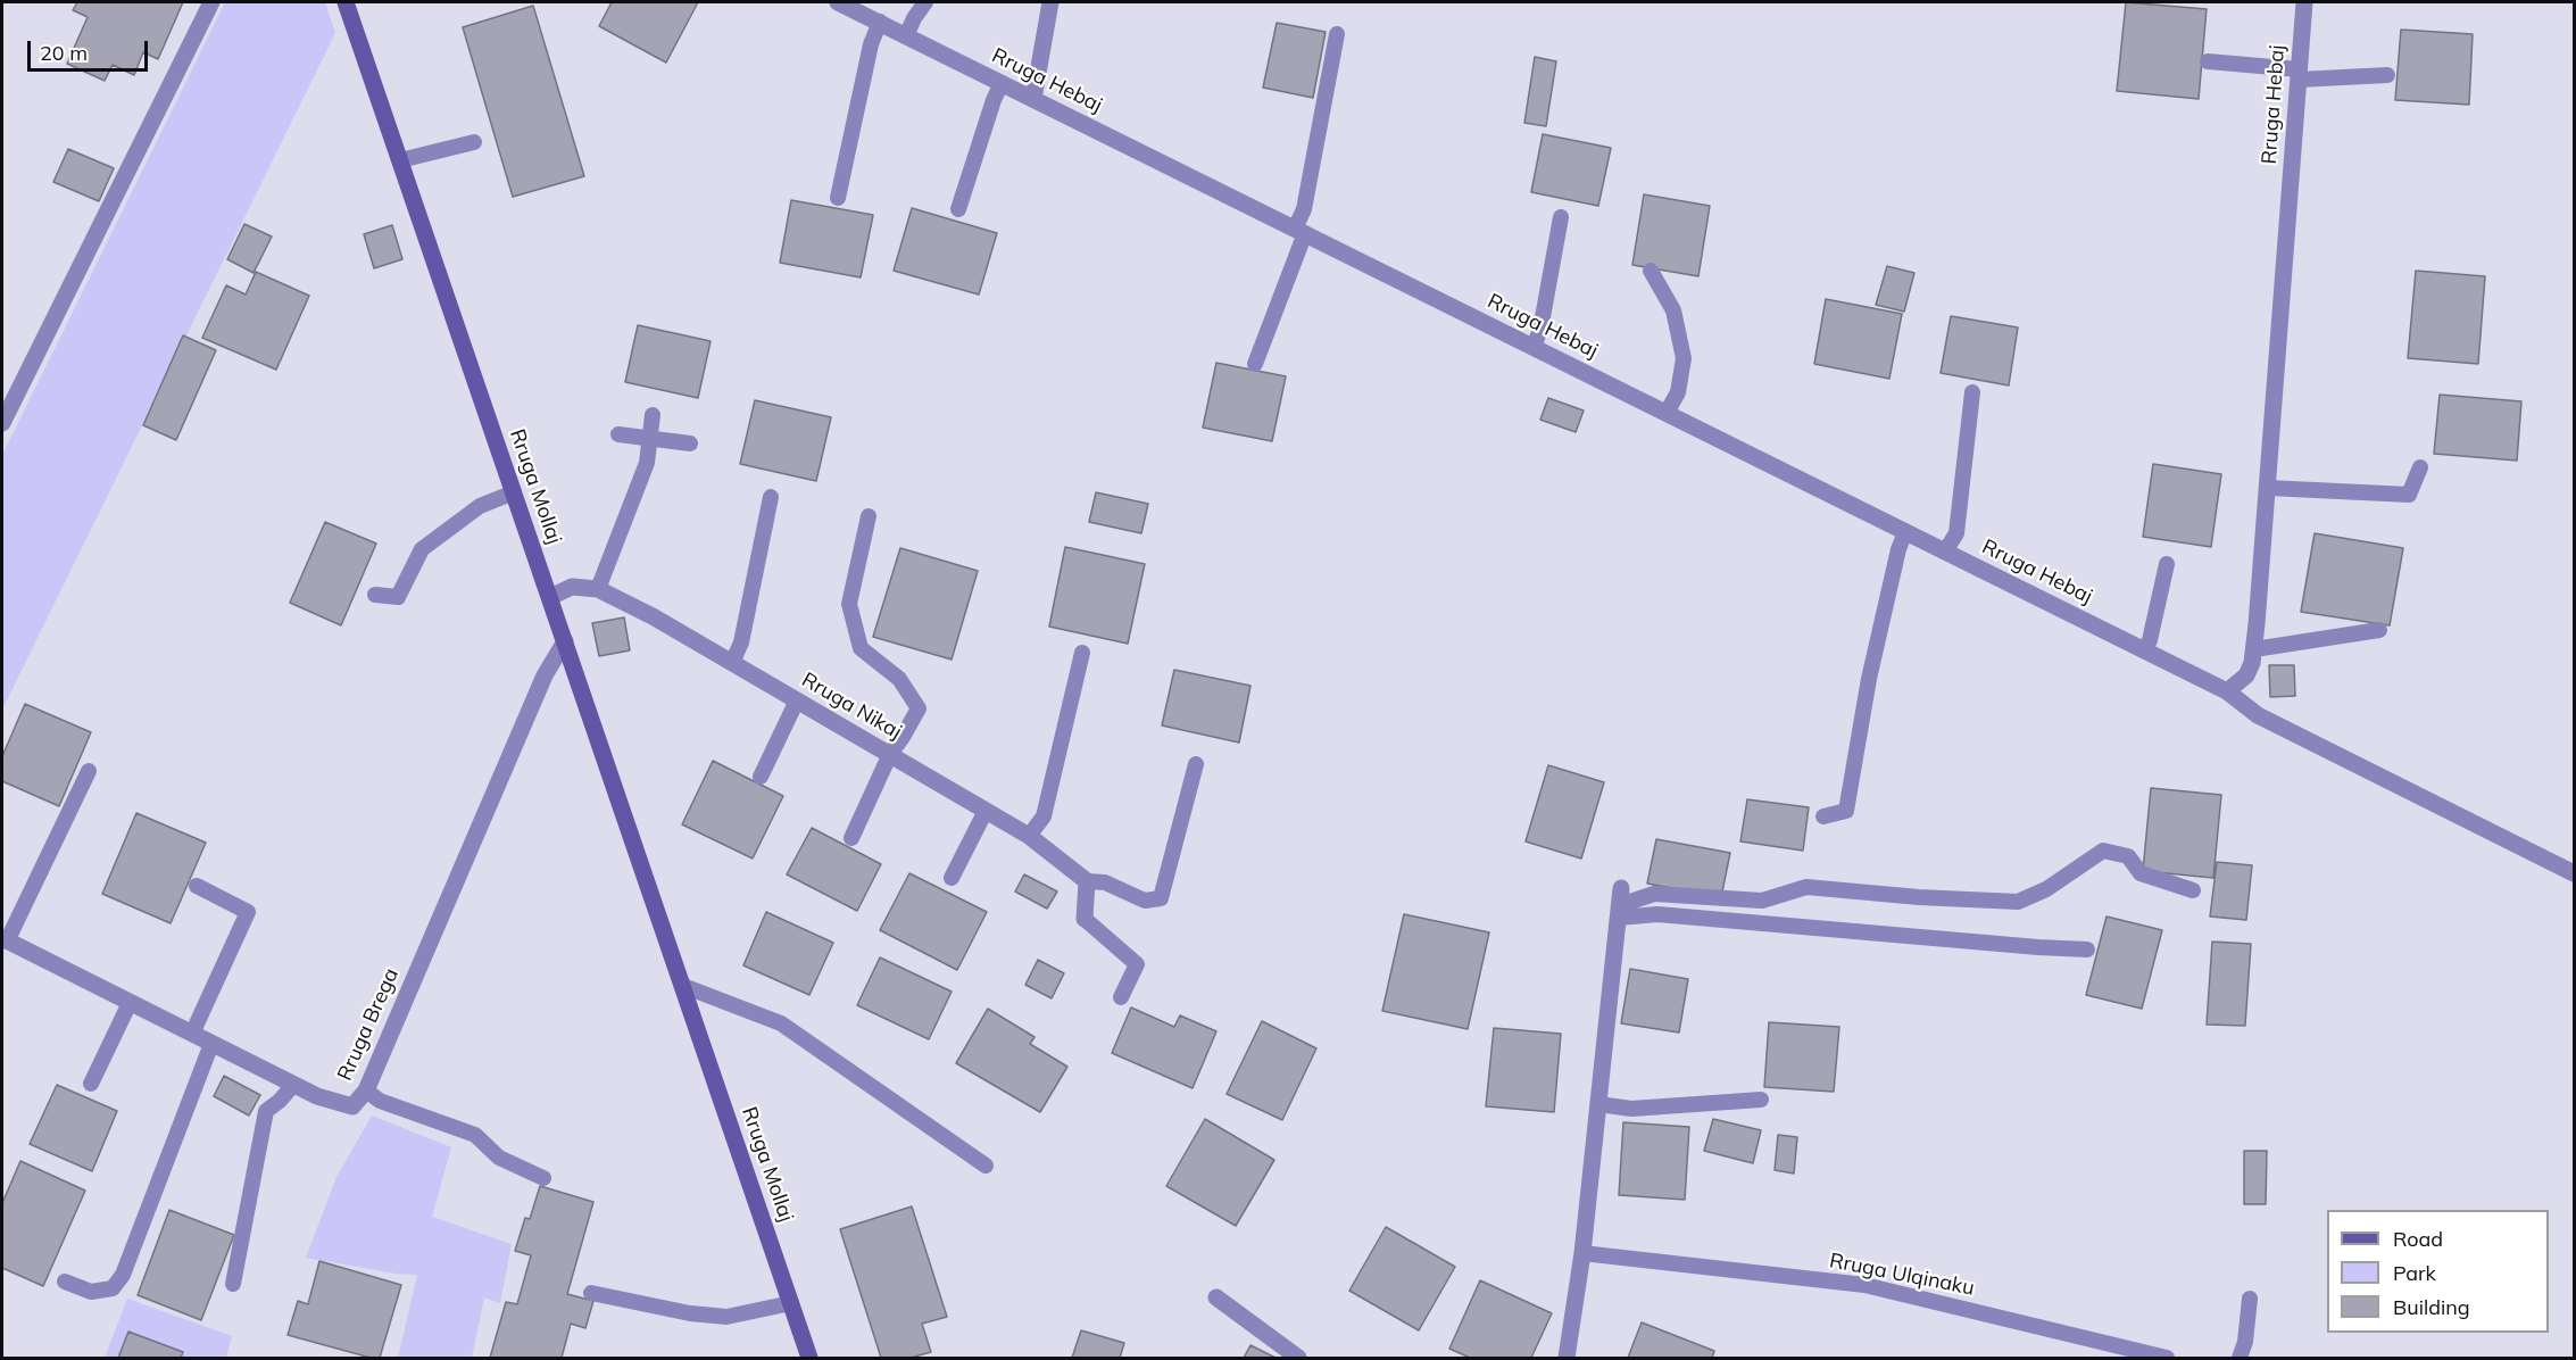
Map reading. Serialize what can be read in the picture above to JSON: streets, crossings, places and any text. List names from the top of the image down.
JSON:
{
  "streets": {
    "street": [
      "Rruga Hebaj",
      "Rruga Mollaj",
      "Rruga Nikaj",
      "Rruga Brega"
    ],
    "lane": ["Rruga Ulqinaku"]
  },
  "crossings": [
    ["Rruga Mollaj", "Rruga Nikaj"],
    ["Rruga Mollaj", "Rruga Brega"]
  ],
  "legend": ["Road", "Park", "Building"],
  "scale_bar": "20 m"
}
